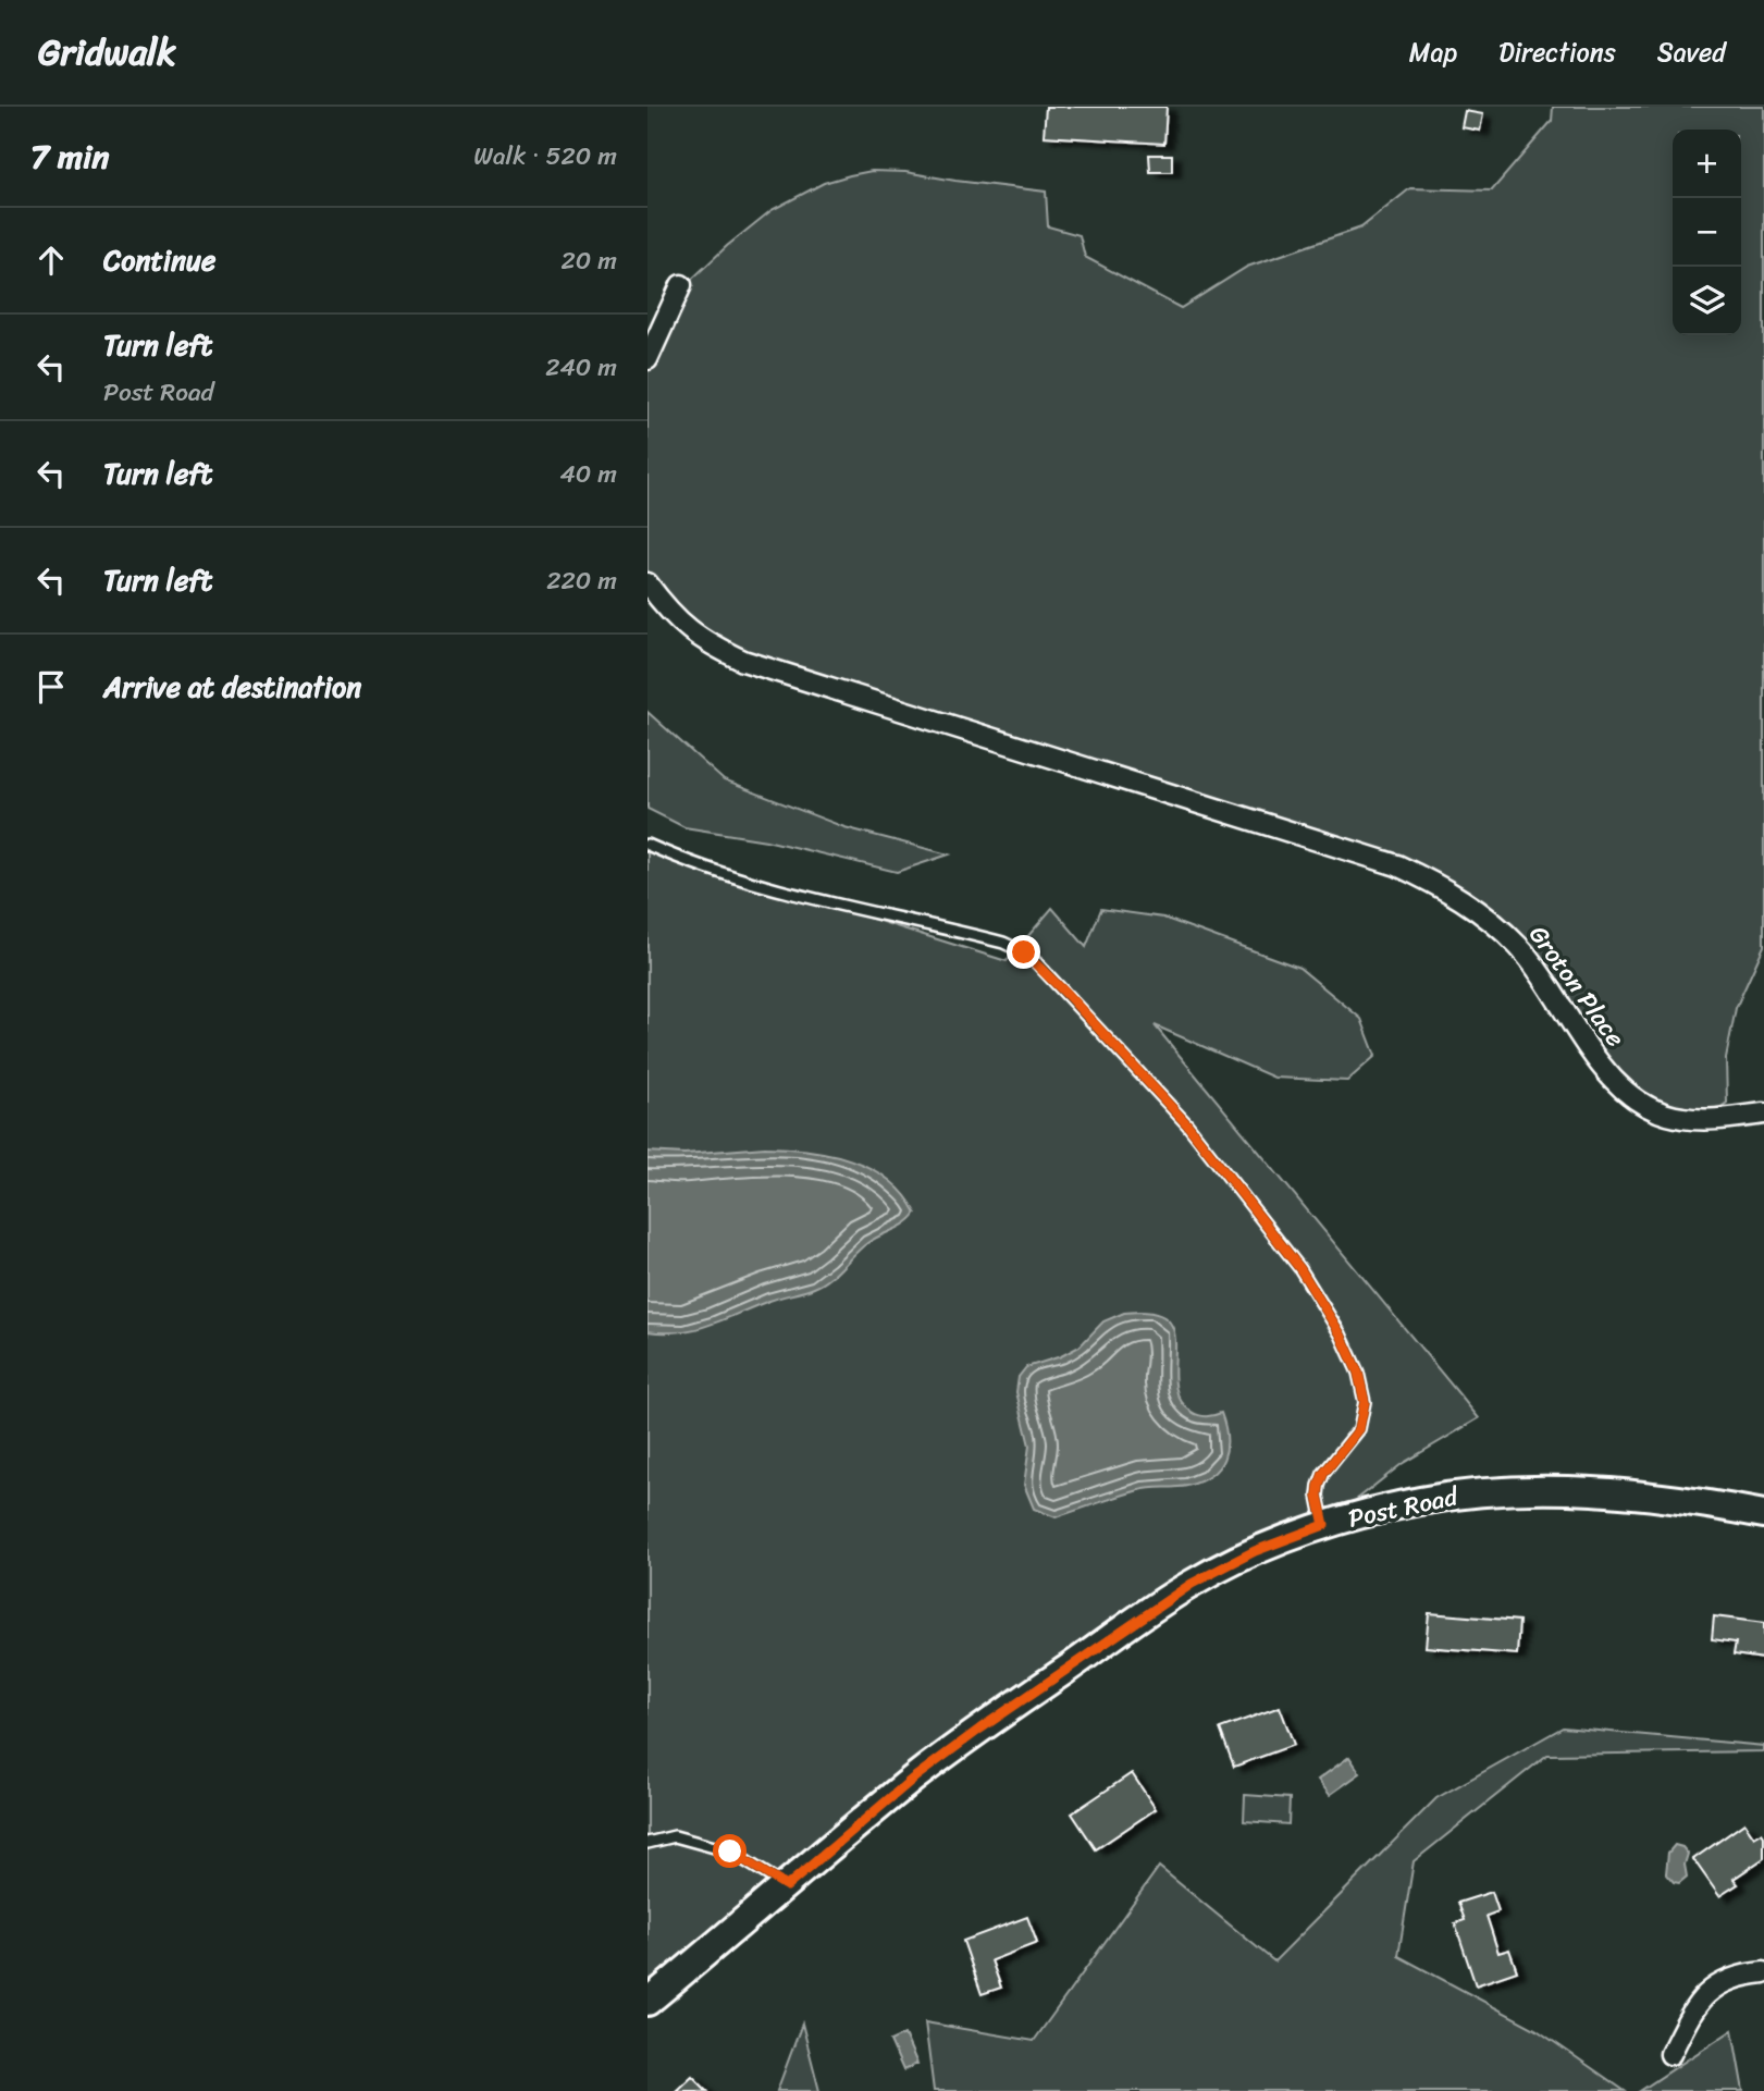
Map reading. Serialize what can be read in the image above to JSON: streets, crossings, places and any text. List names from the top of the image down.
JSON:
{
  "streets": {
    "main road": ["Post Road"],
    "street": ["Groton Place"]
  },
  "page": {
    "header": "Gridwalk",
    "nav": ["Map", "Directions", "Saved"],
    "heading": ["7 min", "Walk · 520 m"],
    "map_buttons": ["+", "−"],
    "list": [
      ["Continue", "20 m"],
      ["Turn left", "Post Road", "240 m"],
      ["Turn left", "40 m"],
      ["Turn left", "220 m"],
      "Arrive at destination"
    ]
  }
}
